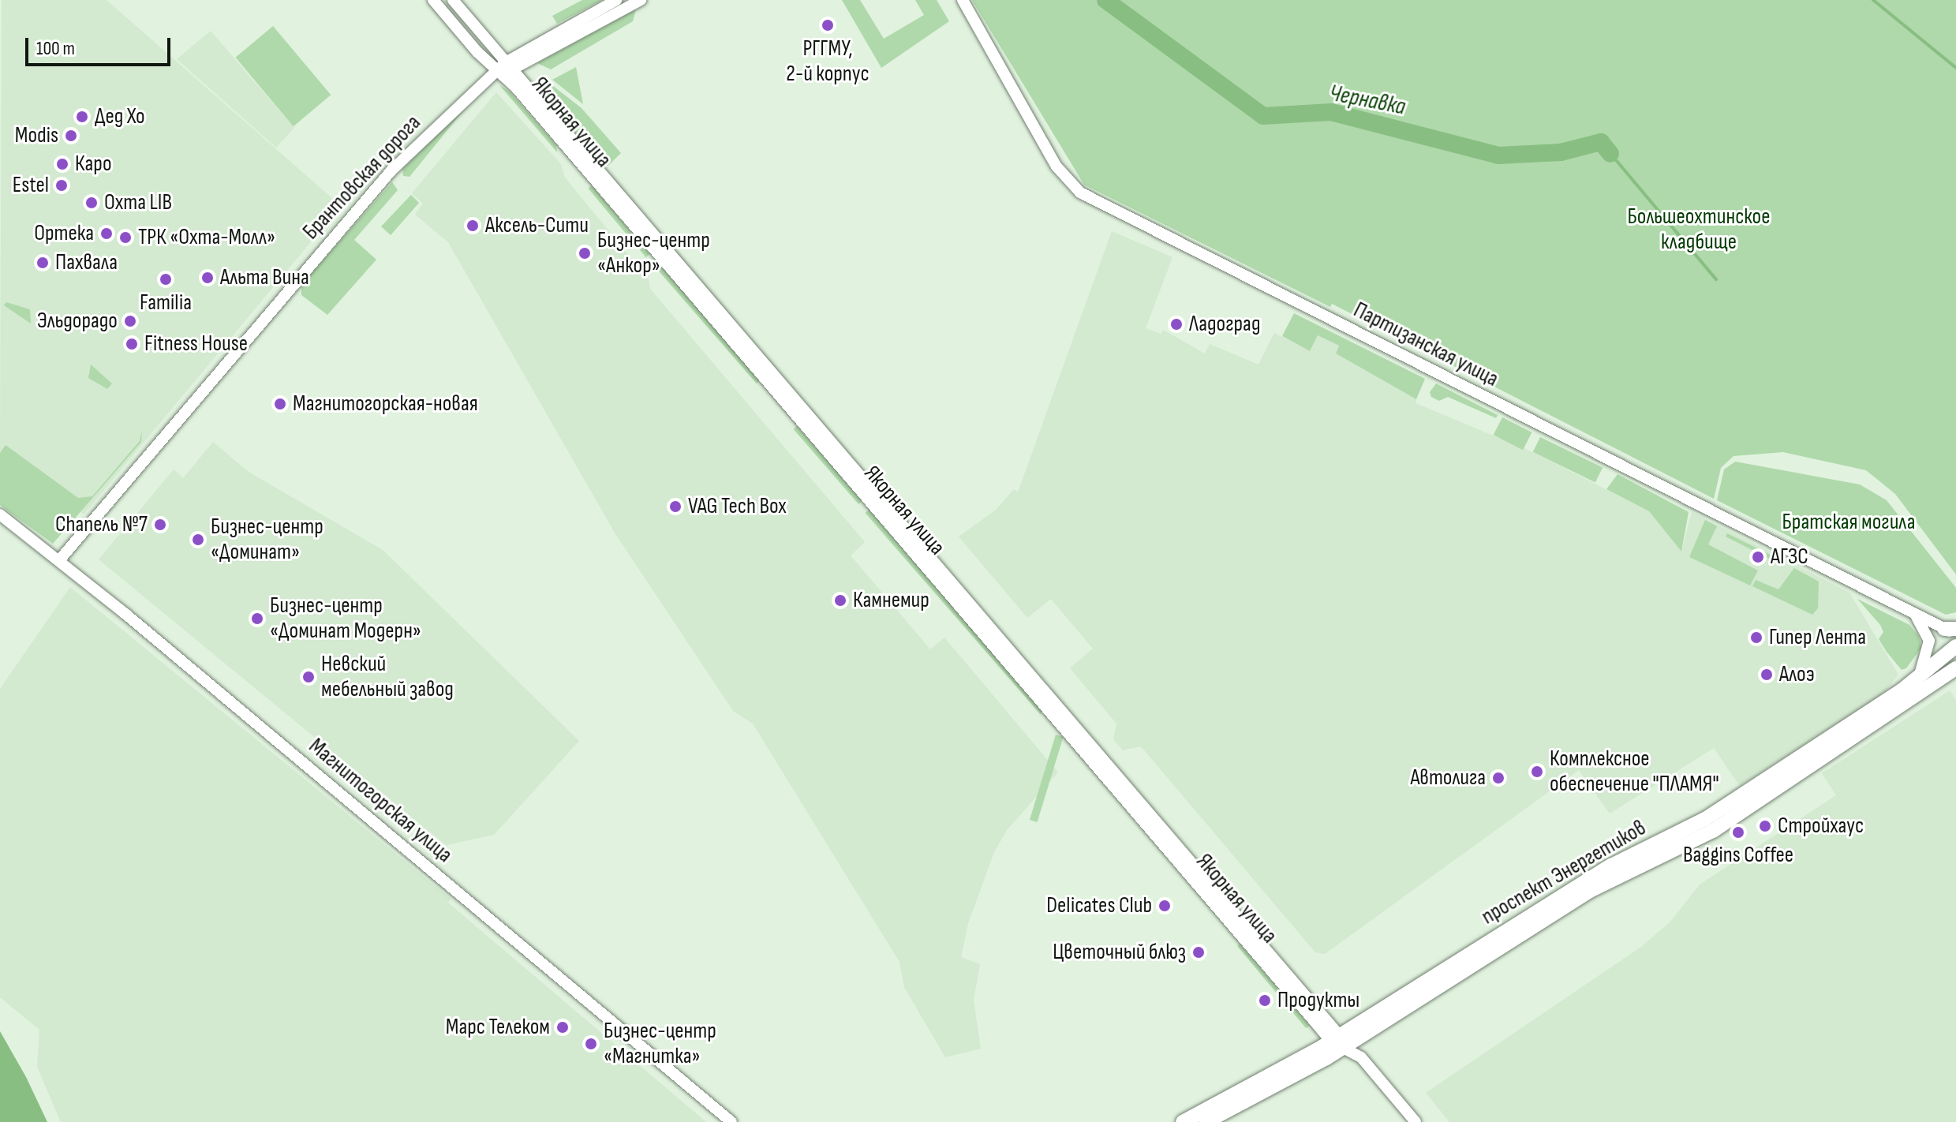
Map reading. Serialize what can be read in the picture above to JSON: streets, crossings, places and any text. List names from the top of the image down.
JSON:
{
  "streets": {
    "main road": ["проспект Энергетиков"],
    "street": [
      "Якорная улица",
      "Брантовская дорога",
      "Партизанская улица",
      "Магнитогорская улица"
    ]
  },
  "crossings": [
    ["Якорная улица", "Брантовская дорога"],
    ["Якорная улица", "проспект Энергетиков"],
    ["Брантовская дорога", "Магнитогорская улица"]
  ],
  "water": ["Чернавка"],
  "parks": ["Большеохтинское кладбище", "Братская могила"],
  "places": [
    "РГГМУ, 2-й корпус",
    "Дед Хо",
    "Modis",
    "Каро",
    "Estel",
    "Охта LIB",
    "Аксель-Сити",
    "Ортека",
    "ТРК «Охта-Молл»",
    "Бизнес-центр «Анкор»",
    "Пахвала",
    "Альта Вина",
    "Familia",
    "Эльдорадо",
    "Ладоград",
    "Fitness House",
    "Магнитогорская-новая",
    "VAG Tech Box",
    "Chaneль №7",
    "Бизнес-центр «Доминат»",
    "АГЗС",
    "Камнемир",
    "Бизнес-центр «Доминат Модерн»",
    "Гипер Лента",
    "Алоэ",
    "Невский мебельный завод",
    "Комплексное обеспечение \"ПЛАМЯ\"",
    "Автолига",
    "Стройхаус",
    "Baggins Coffee",
    "Delicates Club",
    "Цветочный блюз",
    "Продукты",
    "Марс Телеком",
    "Бизнес-центр «Магнитка»"
  ],
  "scale_bar": "100 m"
}
